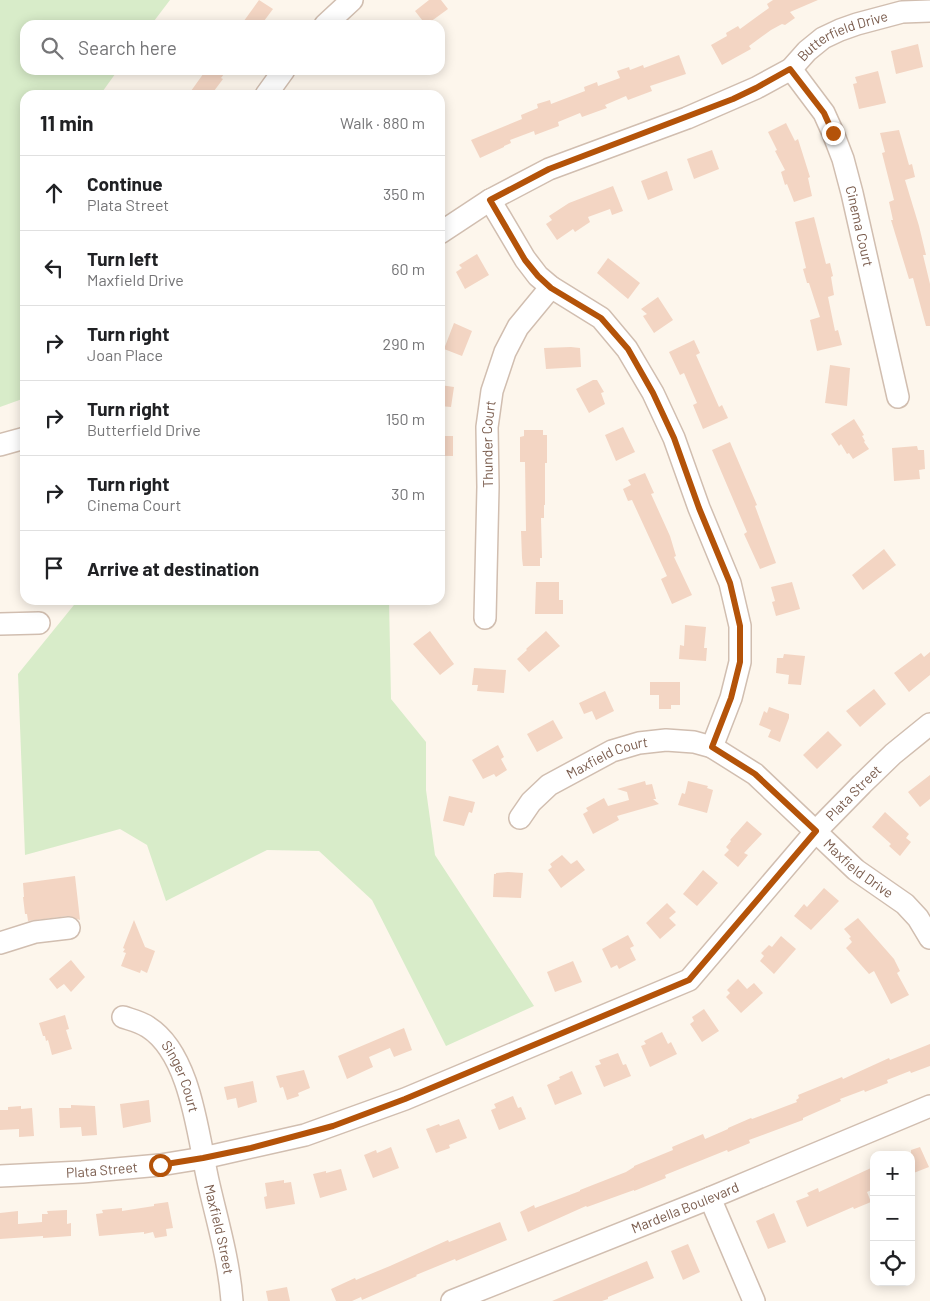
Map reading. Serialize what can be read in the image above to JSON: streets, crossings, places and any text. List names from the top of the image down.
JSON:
{
  "streets": {
    "street": [
      "Butterfield Drive",
      "Cinema Court",
      "Thunder Court",
      "Maxfield Court",
      "Plata Street",
      "Maxfield Drive",
      "Singer Court",
      "Mardella Boulevard",
      "Maxfield Street"
    ]
  },
  "crossings": [
    ["Butterfield Drive", "Cinema Court"],
    ["Maxfield Court", "Maxfield Drive"],
    ["Plata Street", "Maxfield Drive"],
    ["Plata Street", "Singer Court"],
    ["Plata Street", "Maxfield Street"],
    ["Singer Court", "Maxfield Street"]
  ],
  "page": {
    "search": "Search here",
    "heading": ["11 min", "Walk · 880 m"],
    "list": [
      ["Continue", "Plata Street", "350 m"],
      ["Turn left", "Maxfield Drive", "60 m"],
      ["Turn right", "Joan Place", "290 m"],
      ["Turn right", "Butterfield Drive", "150 m"],
      ["Turn right", "Cinema Court", "30 m"],
      "Arrive at destination"
    ],
    "map_buttons": ["+", "−"]
  }
}
